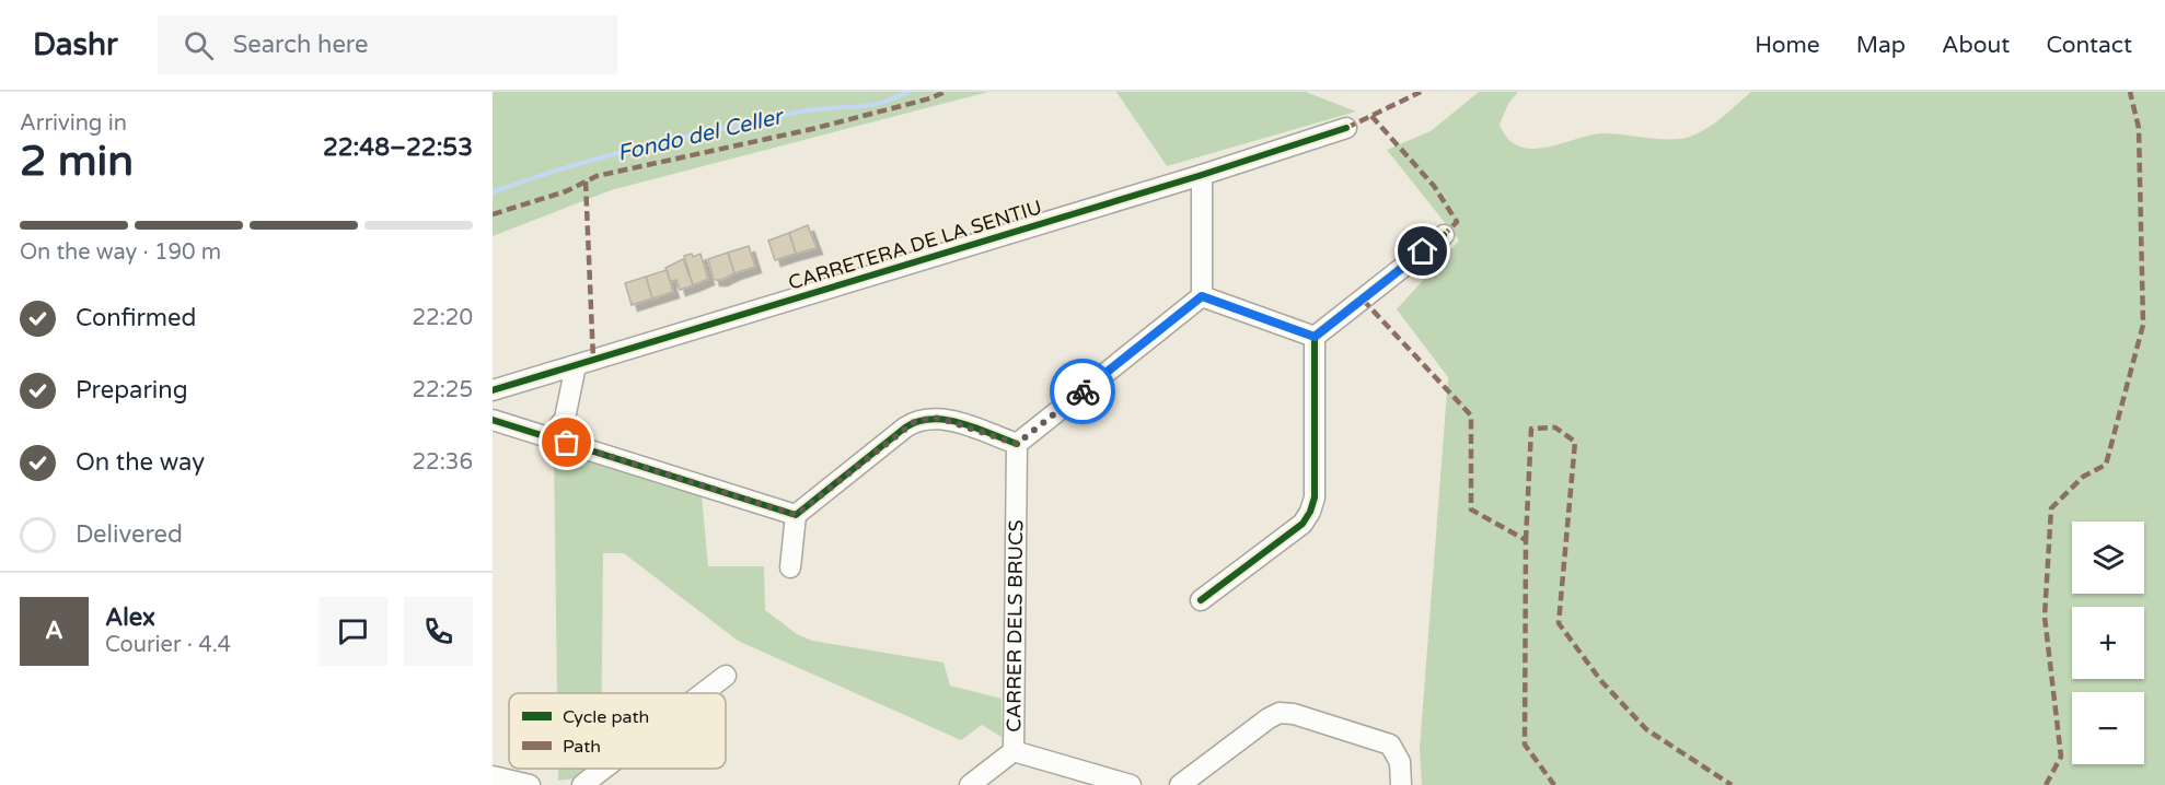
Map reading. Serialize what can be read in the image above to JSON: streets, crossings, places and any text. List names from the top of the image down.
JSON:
{
  "streets": {
    "street": ["CARRETERA DE LA SENTIU", "CARRER DELS BRUCS"]
  },
  "water": ["Fondo del Celler"],
  "legend": ["Cycle path", "Path"],
  "page": {
    "header": "Dashr",
    "search": "Search here",
    "nav": [
      "Home",
      "Map",
      "About",
      "Contact"
    ],
    "heading": ["2 min", "Arriving in", "22:48–22:53"],
    "panel": ["Alex", "Courier · 4.4"],
    "bar": "On the way · 190 m",
    "list": [
      ["Confirmed", "22:20"],
      ["Preparing", "22:25"],
      ["On the way", "22:36"],
      "Delivered"
    ],
    "map_buttons": ["+", "−"],
    "round": "A"
  }
}
